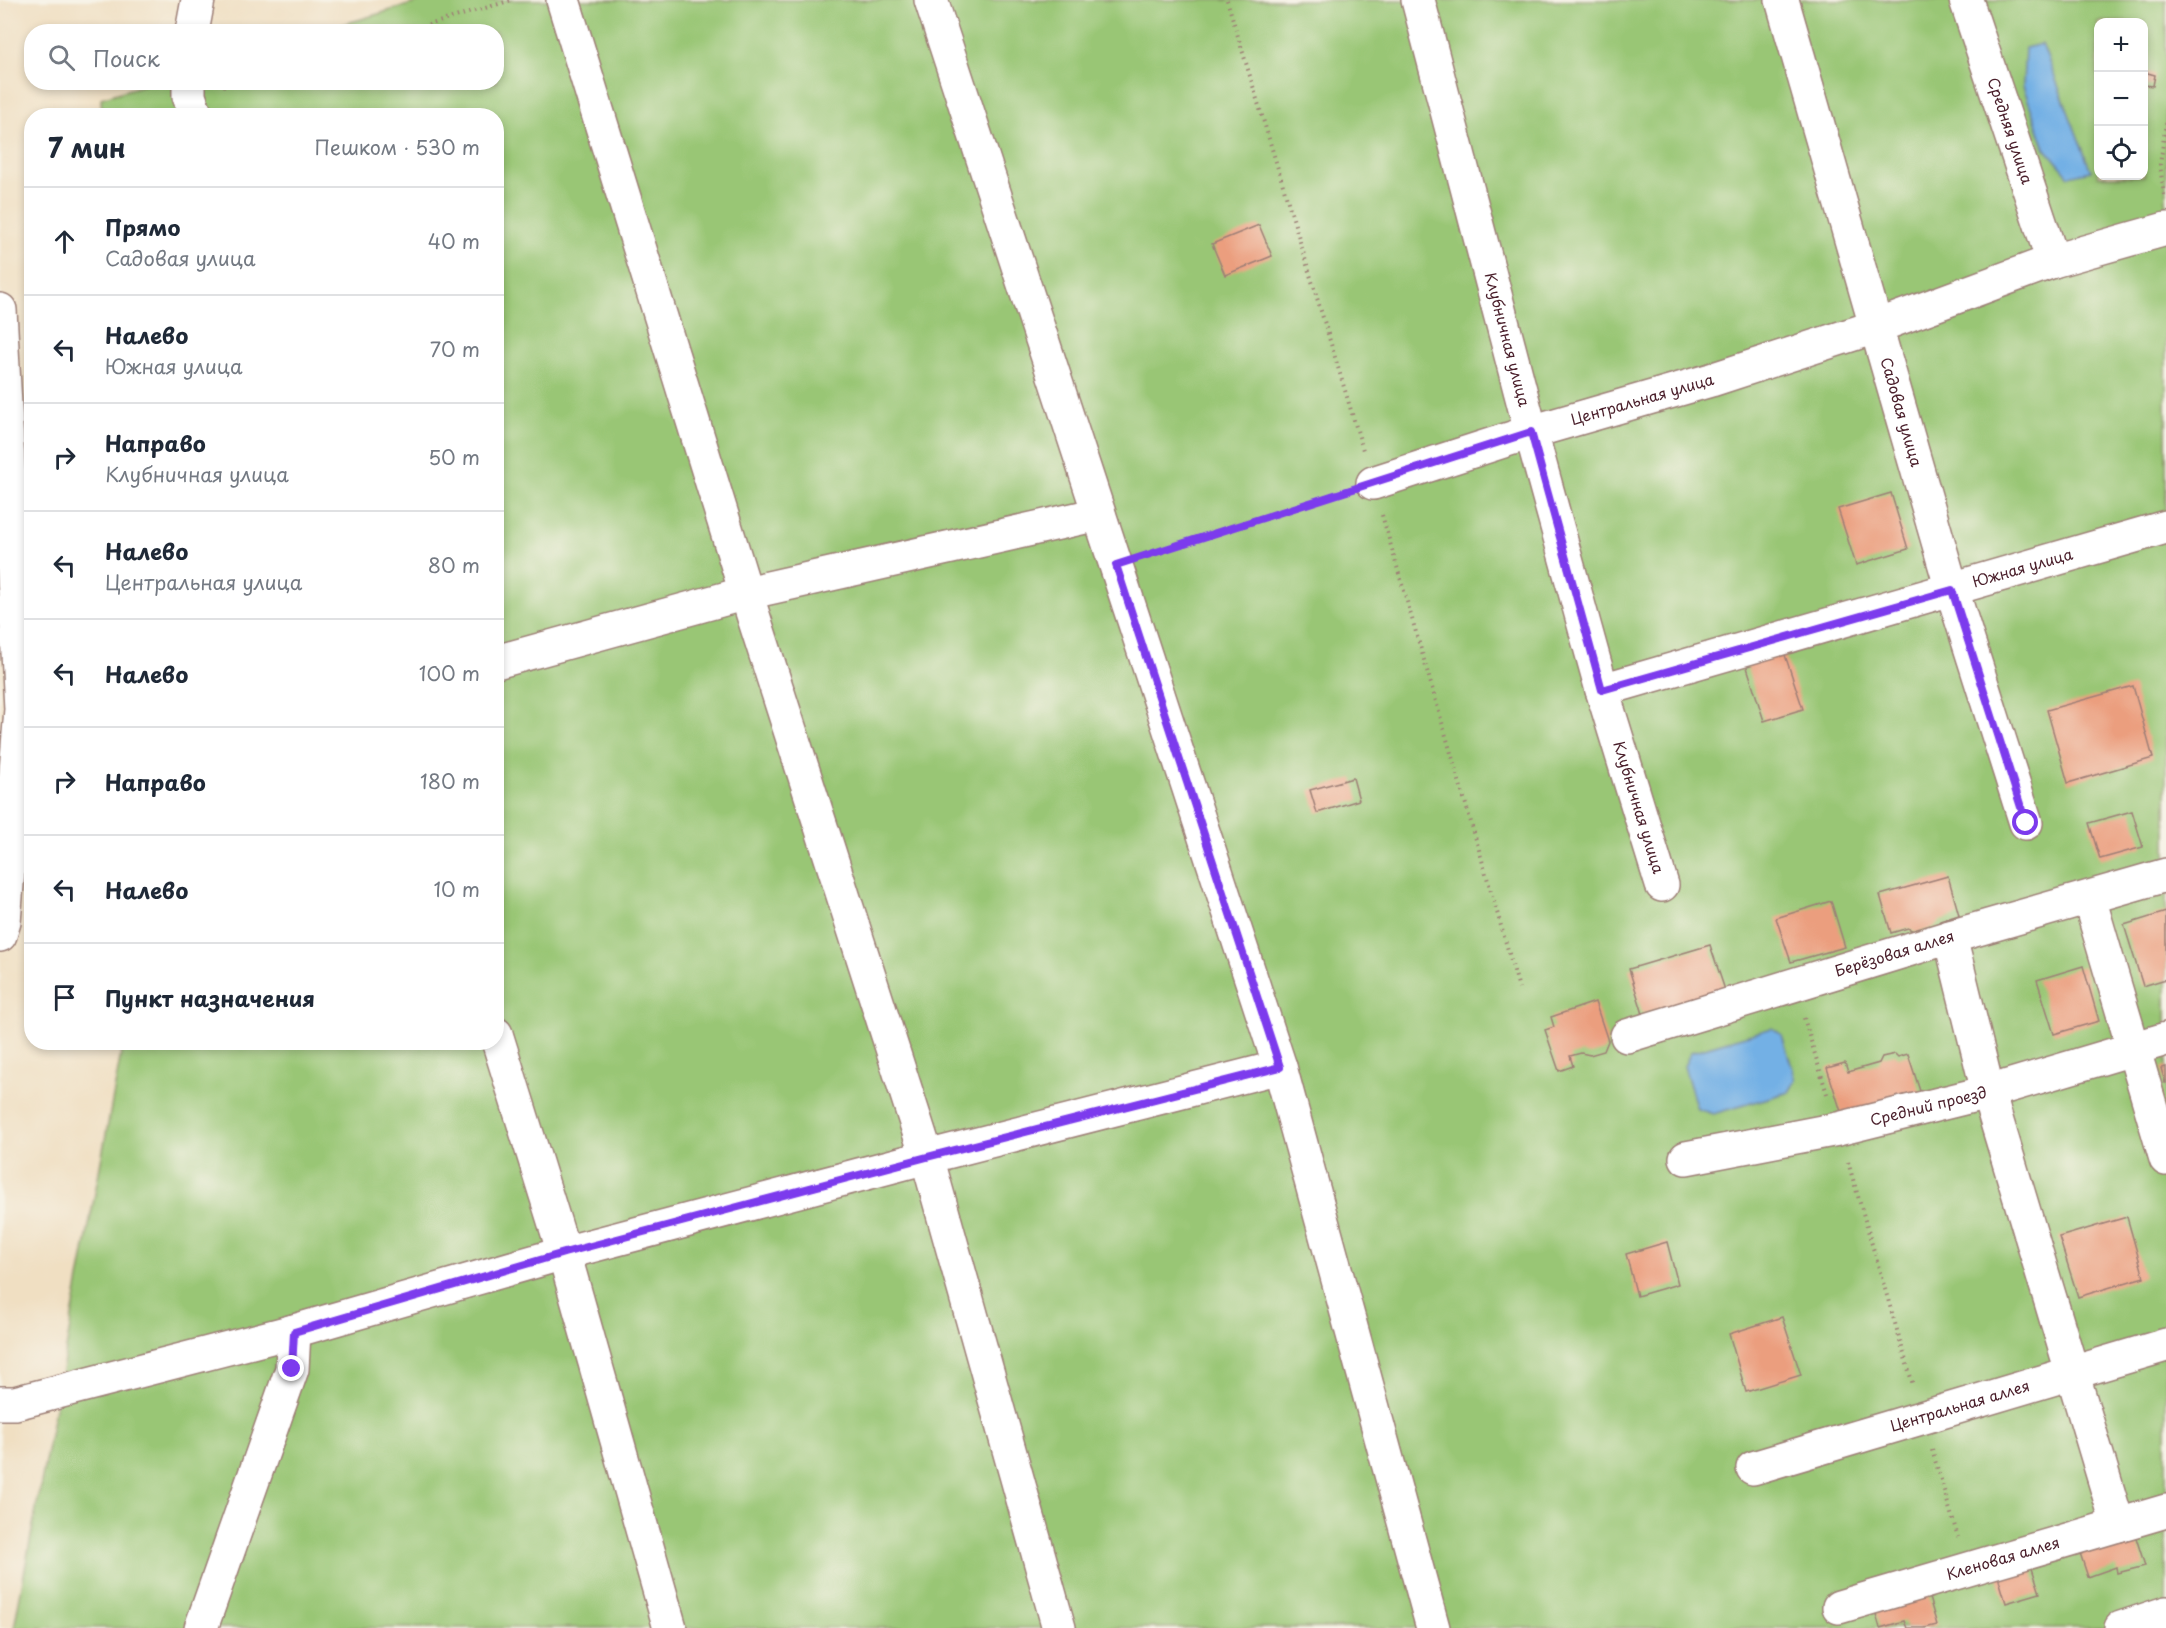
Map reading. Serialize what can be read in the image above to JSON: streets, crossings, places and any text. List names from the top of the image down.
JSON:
{
  "streets": {
    "street": [
      "Средняя улица",
      "Клубничная улица",
      "Центральная улица",
      "Садовая улица",
      "Южная улица",
      "Берёзовая аллея",
      "Средний проезд",
      "Центральная аллея",
      "Кленовая аллея"
    ]
  },
  "crossings": [
    ["Средняя улица", "Центральная улица"],
    ["Клубничная улица", "Центральная улица"],
    ["Клубничная улица", "Южная улица"],
    ["Центральная улица", "Садовая улица"],
    ["Садовая улица", "Южная улица"]
  ],
  "page": {
    "map_buttons": ["+", "−"],
    "search": "Поиск",
    "heading": ["7 мин", "Пешком · 530 m"],
    "list": [
      ["Прямо", "Садовая улица", "40 m"],
      ["Налево", "Южная улица", "70 m"],
      ["Направо", "Клубничная улица", "50 m"],
      ["Налево", "Центральная улица", "80 m"],
      ["Налево", "100 m"],
      ["Направо", "180 m"],
      ["Налево", "10 m"],
      "Пункт назначения"
    ]
  }
}
